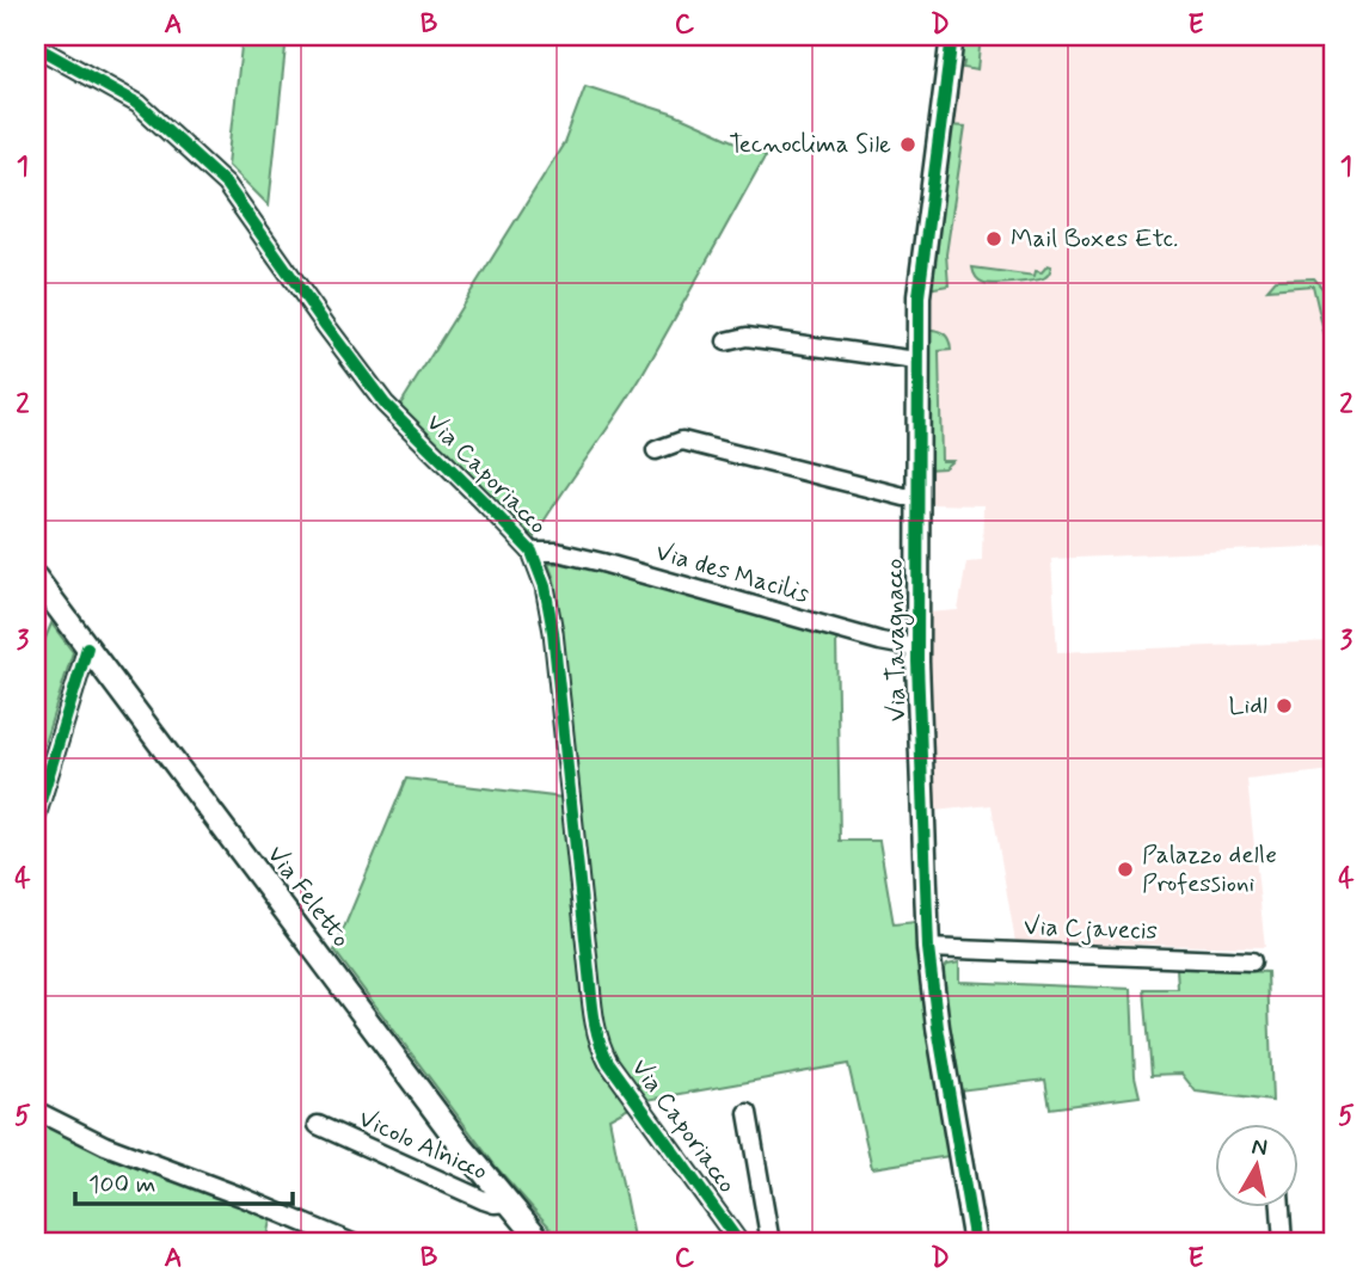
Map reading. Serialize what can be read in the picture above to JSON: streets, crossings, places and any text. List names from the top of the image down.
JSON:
{
  "streets": {
    "street": [
      "Via Caporiacco",
      "Via des Macilis",
      "Via Tavagnacco",
      "Via Feletto",
      "Via Cjavecis",
      "Vicolo Alnicco"
    ]
  },
  "crossings": [
    ["Via Caporiacco", "Via des Macilis"],
    ["Via des Macilis", "Via Tavagnacco"],
    ["Via Tavagnacco", "Via Cjavecis"],
    ["Via Feletto", "Vicolo Alnicco"]
  ],
  "places": [
    "Tecnoclima Sile",
    "Mail Boxes Etc.",
    "Lidl",
    "Palazzo delle Professioni"
  ],
  "scale_bar": "100 m",
  "north": "top",
  "grid": {
    "columns": [
      "A",
      "B",
      "C",
      "D",
      "E"
    ],
    "rows": [
      "1",
      "2",
      "3",
      "4",
      "5"
    ]
  }
}
